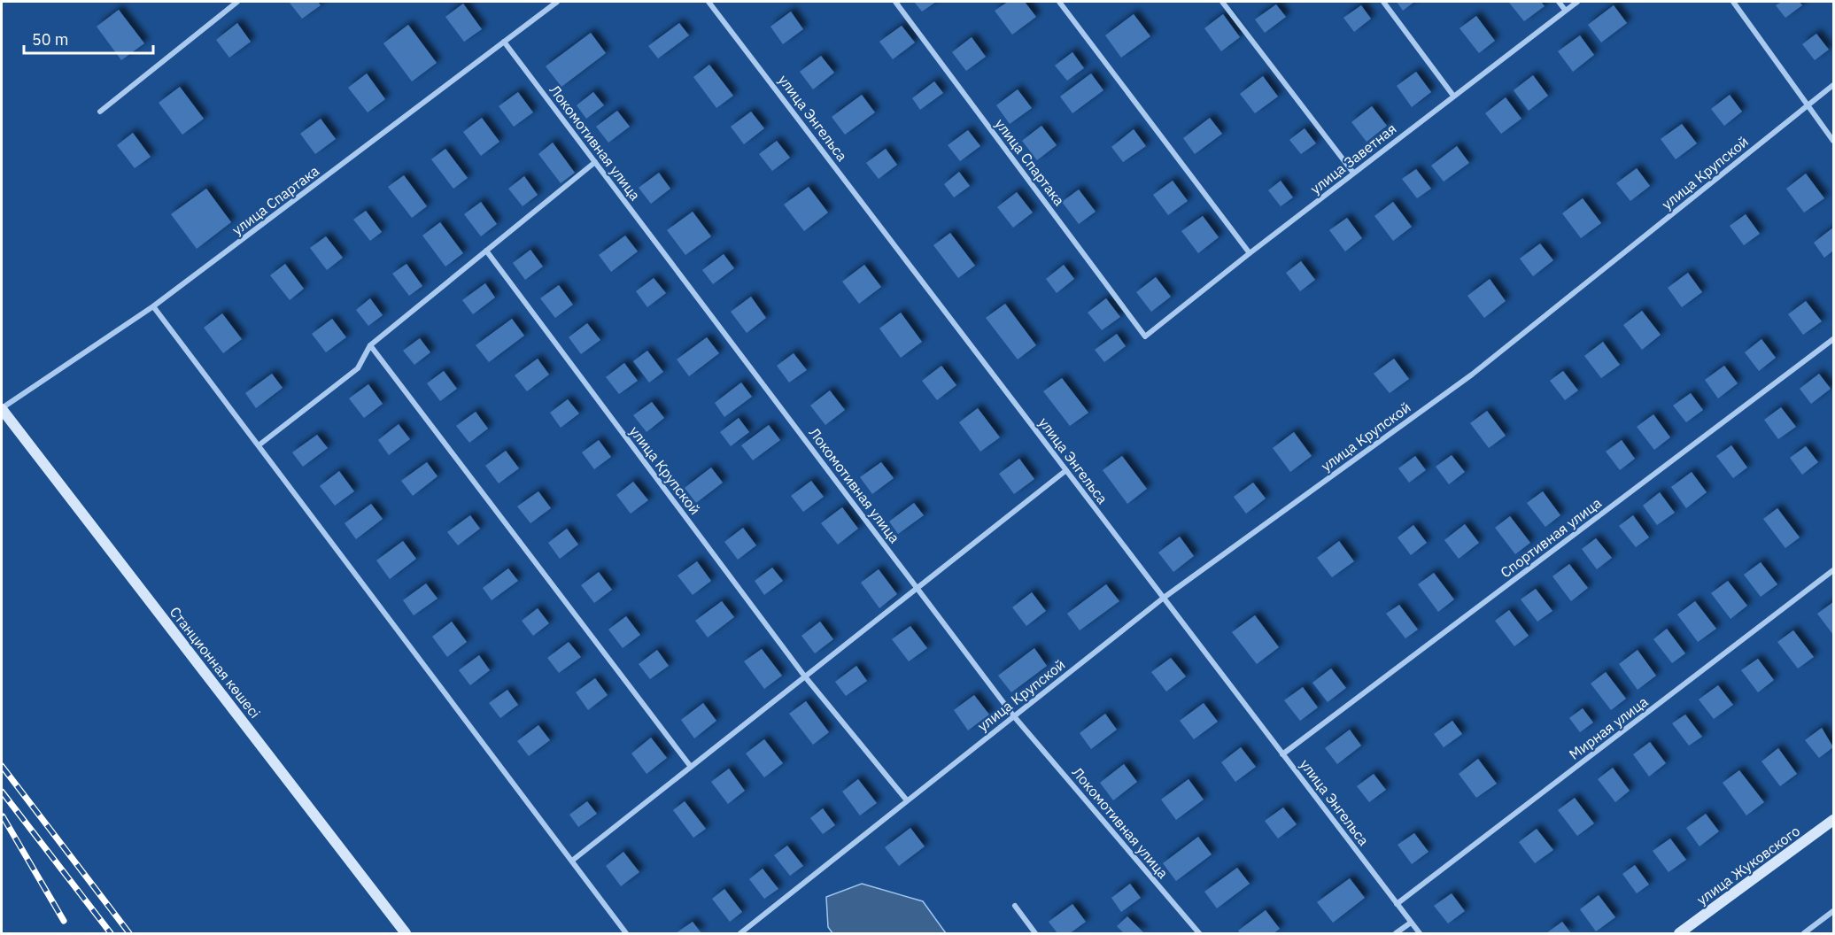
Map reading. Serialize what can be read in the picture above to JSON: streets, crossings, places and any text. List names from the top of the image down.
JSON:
{
  "streets": {
    "street": [
      "улица Энгельса",
      "Локомотивная улица",
      "улица Заветная",
      "улица Спартака",
      "улица Крупской",
      "Спортивная улица",
      "Станционная көшесі",
      "Мирная улица",
      "улица Жуковского"
    ]
  },
  "crossings": [
    ["улица Энгельса", "улица Крупской"],
    ["улица Энгельса", "Спортивная улица"],
    ["улица Энгельса", "Мирная улица"],
    ["Локомотивная улица", "улица Спартака"],
    ["Локомотивная улица", "улица Крупской"],
    ["улица Заветная", "улица Спартака"],
    ["улица Спартака", "Станционная көшесі"]
  ],
  "scale_bar": "50 m"
}
